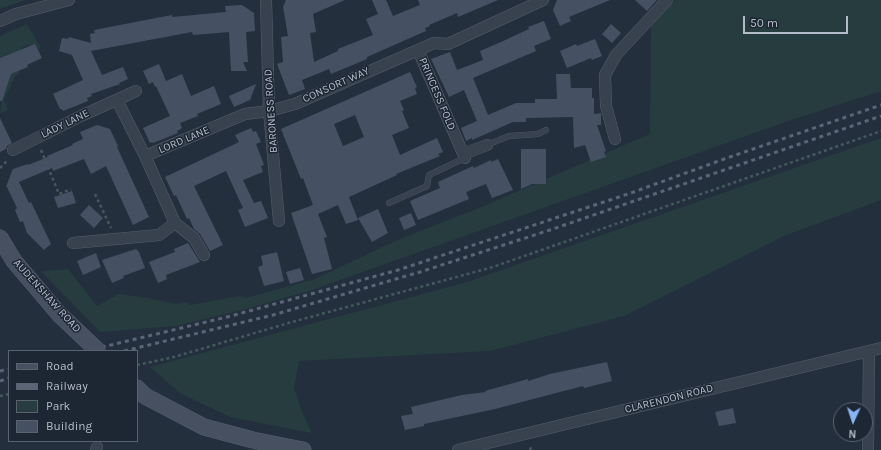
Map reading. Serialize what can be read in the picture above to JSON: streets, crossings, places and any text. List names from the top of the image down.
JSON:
{
  "streets": {
    "main road": ["AUDENSHAW ROAD"],
    "street": [
      "CONSORT WAY",
      "PRINCESS FOLD",
      "BARONESS ROAD",
      "LADY LANE",
      "LORD LANE",
      "CLARENDON ROAD"
    ]
  },
  "crossings": [
    ["CONSORT WAY", "PRINCESS FOLD"],
    ["CONSORT WAY", "BARONESS ROAD"],
    ["CONSORT WAY", "LORD LANE"],
    ["BARONESS ROAD", "LORD LANE"]
  ],
  "legend": [
    "Road",
    "Railway",
    "Park",
    "Building"
  ],
  "scale_bar": "50 m",
  "north": "bottom"
}
